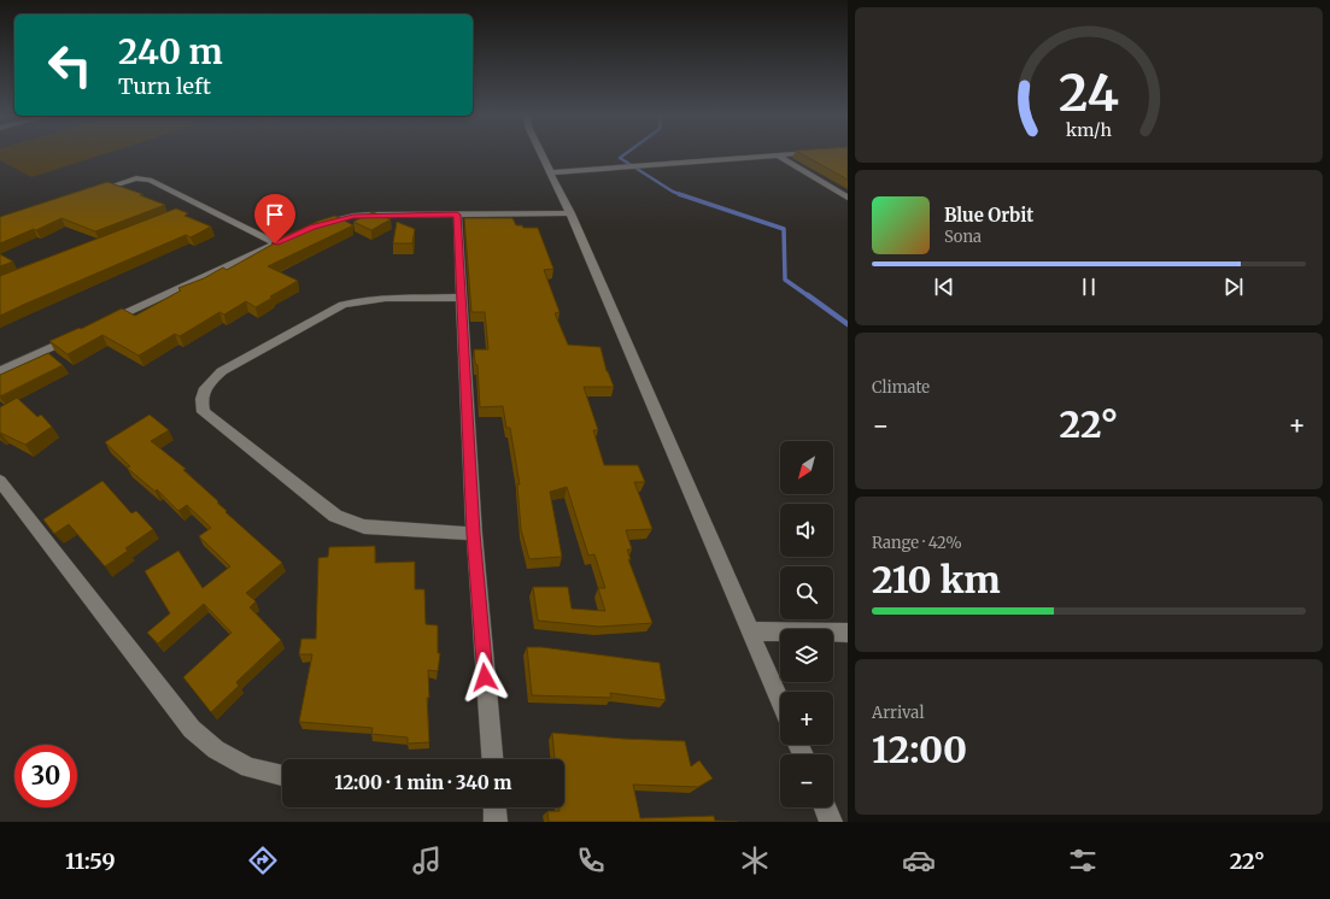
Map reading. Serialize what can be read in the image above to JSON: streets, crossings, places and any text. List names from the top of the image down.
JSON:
{
  "north": "bottom left",
  "page": {
    "turn": ["240 m", "Turn left"],
    "song": ["Blue Orbit", "Sona"],
    "tile": [
      "Climate",
      ["Range · 42%", "210 km"],
      ["Arrival", "12:00"]
    ],
    "heat": ["−", "22°", "+"],
    "map_buttons": ["+", "−"],
    "limit": "30",
    "trip": "12:00 · 1 min · 340 m",
    "tabs": ["11:59", "22°"],
    "gauge": ["24", "km/h"]
  }
}
